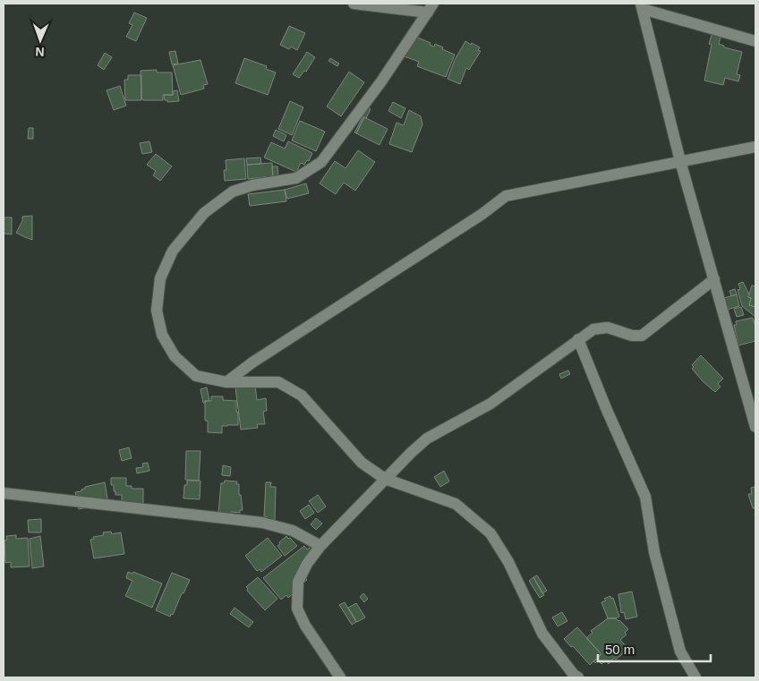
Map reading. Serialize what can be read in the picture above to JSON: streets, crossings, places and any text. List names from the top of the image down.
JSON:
{
  "scale_bar": "50 m",
  "north": "bottom"
}
